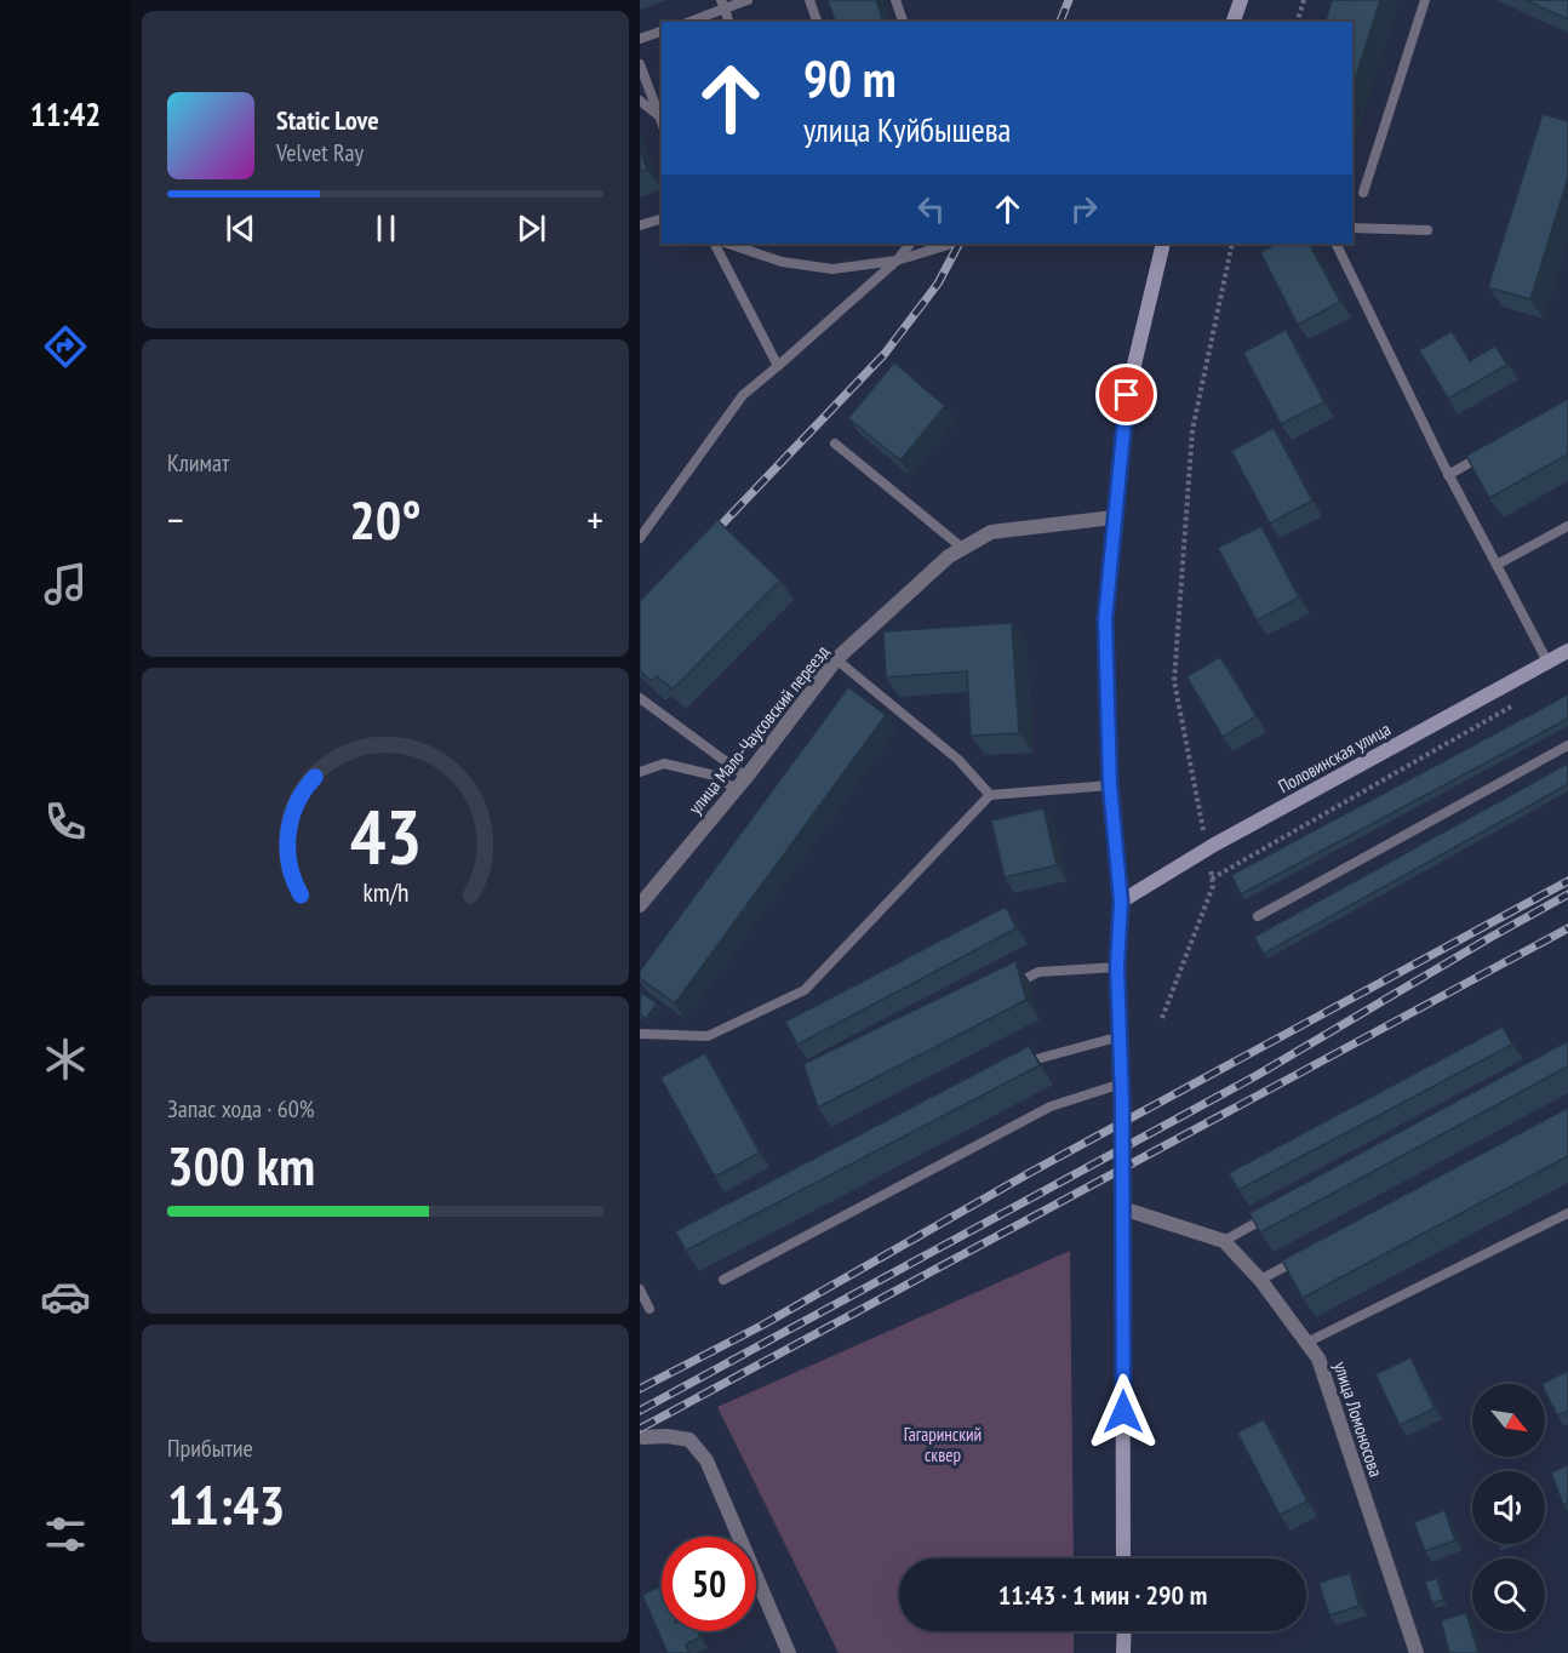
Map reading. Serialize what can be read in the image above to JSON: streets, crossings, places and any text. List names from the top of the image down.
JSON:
{
  "streets": {
    "main road": ["Половинская улица"],
    "street": ["улица Мало-Чаусовский переезд", "улица Ломоносова"]
  },
  "parks": ["Гагаринский сквер"],
  "north": "bottom right",
  "page": {
    "tabs": "11:42",
    "turn": ["90 m", "улица Куйбышева"],
    "song": ["Static Love", "Velvet Ray"],
    "tile": [
      "Климат",
      ["Запас хода · 60%", "300 km"],
      ["Прибытие", "11:43"]
    ],
    "heat": ["−", "20°", "+"],
    "limit": "50",
    "trip": "11:43 · 1 мин · 290 m",
    "gauge": ["43", "km/h"]
  }
}
